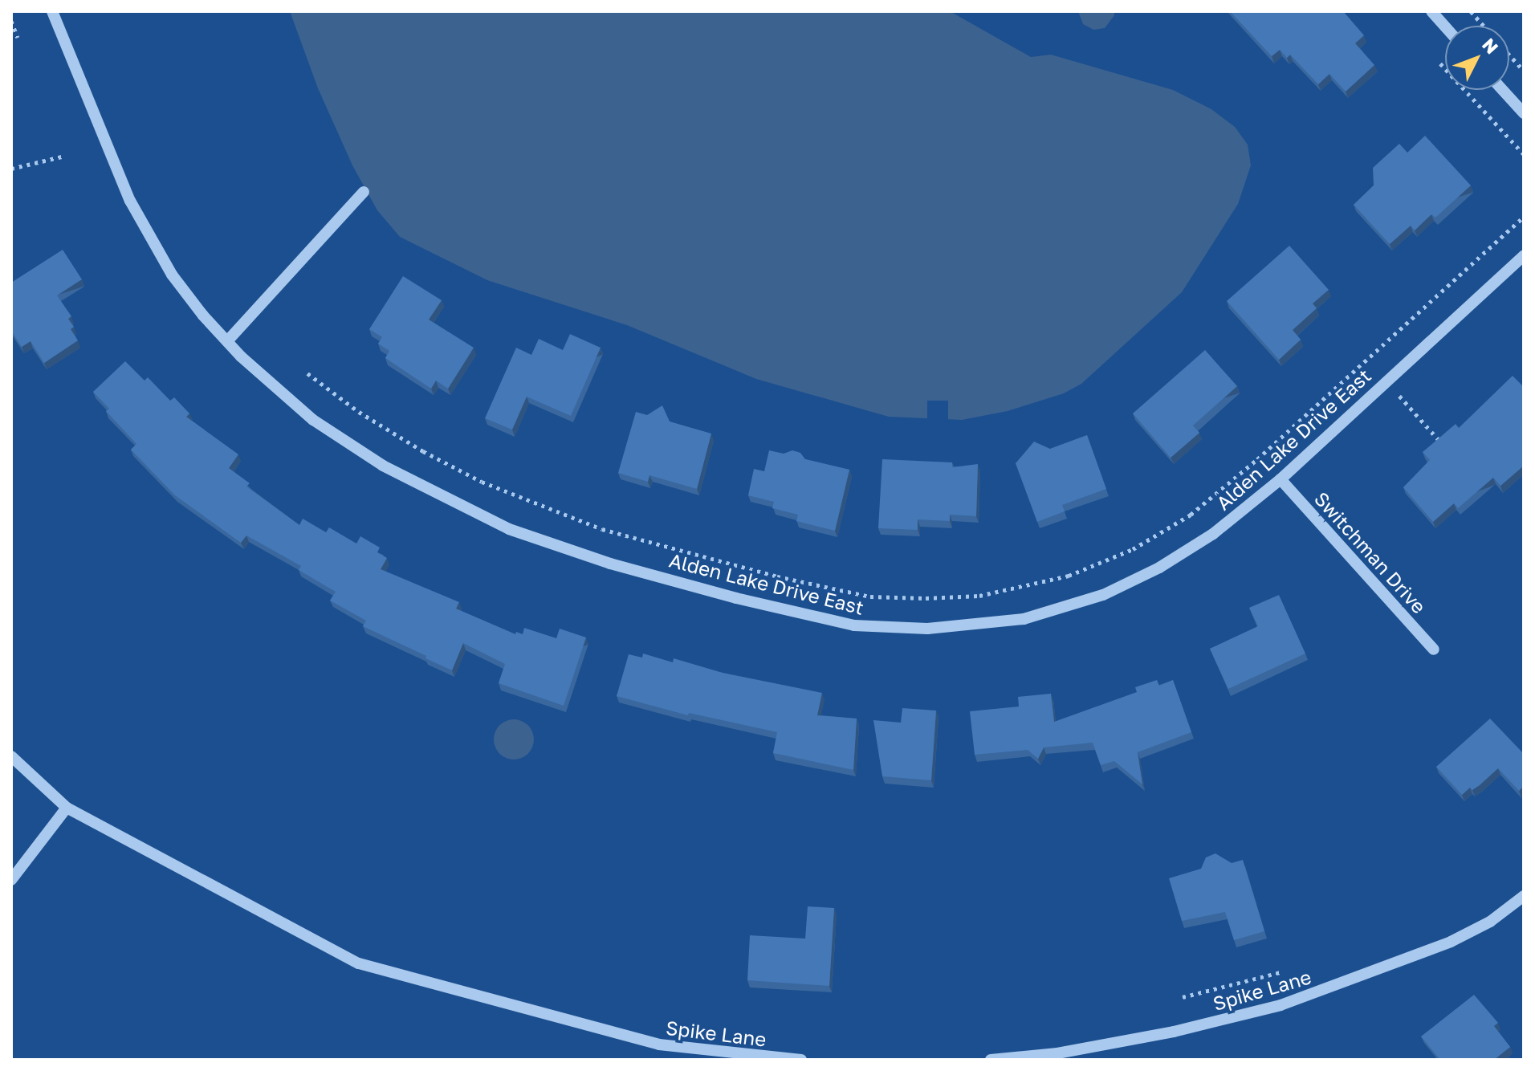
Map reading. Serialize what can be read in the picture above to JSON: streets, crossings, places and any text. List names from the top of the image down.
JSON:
{
  "streets": {
    "street": ["Alden Lake Drive East", "Switchman Drive", "Spike Lane"]
  },
  "crossings": [
    ["Alden Lake Drive East", "Switchman Drive"]
  ],
  "north": "top right"
}
